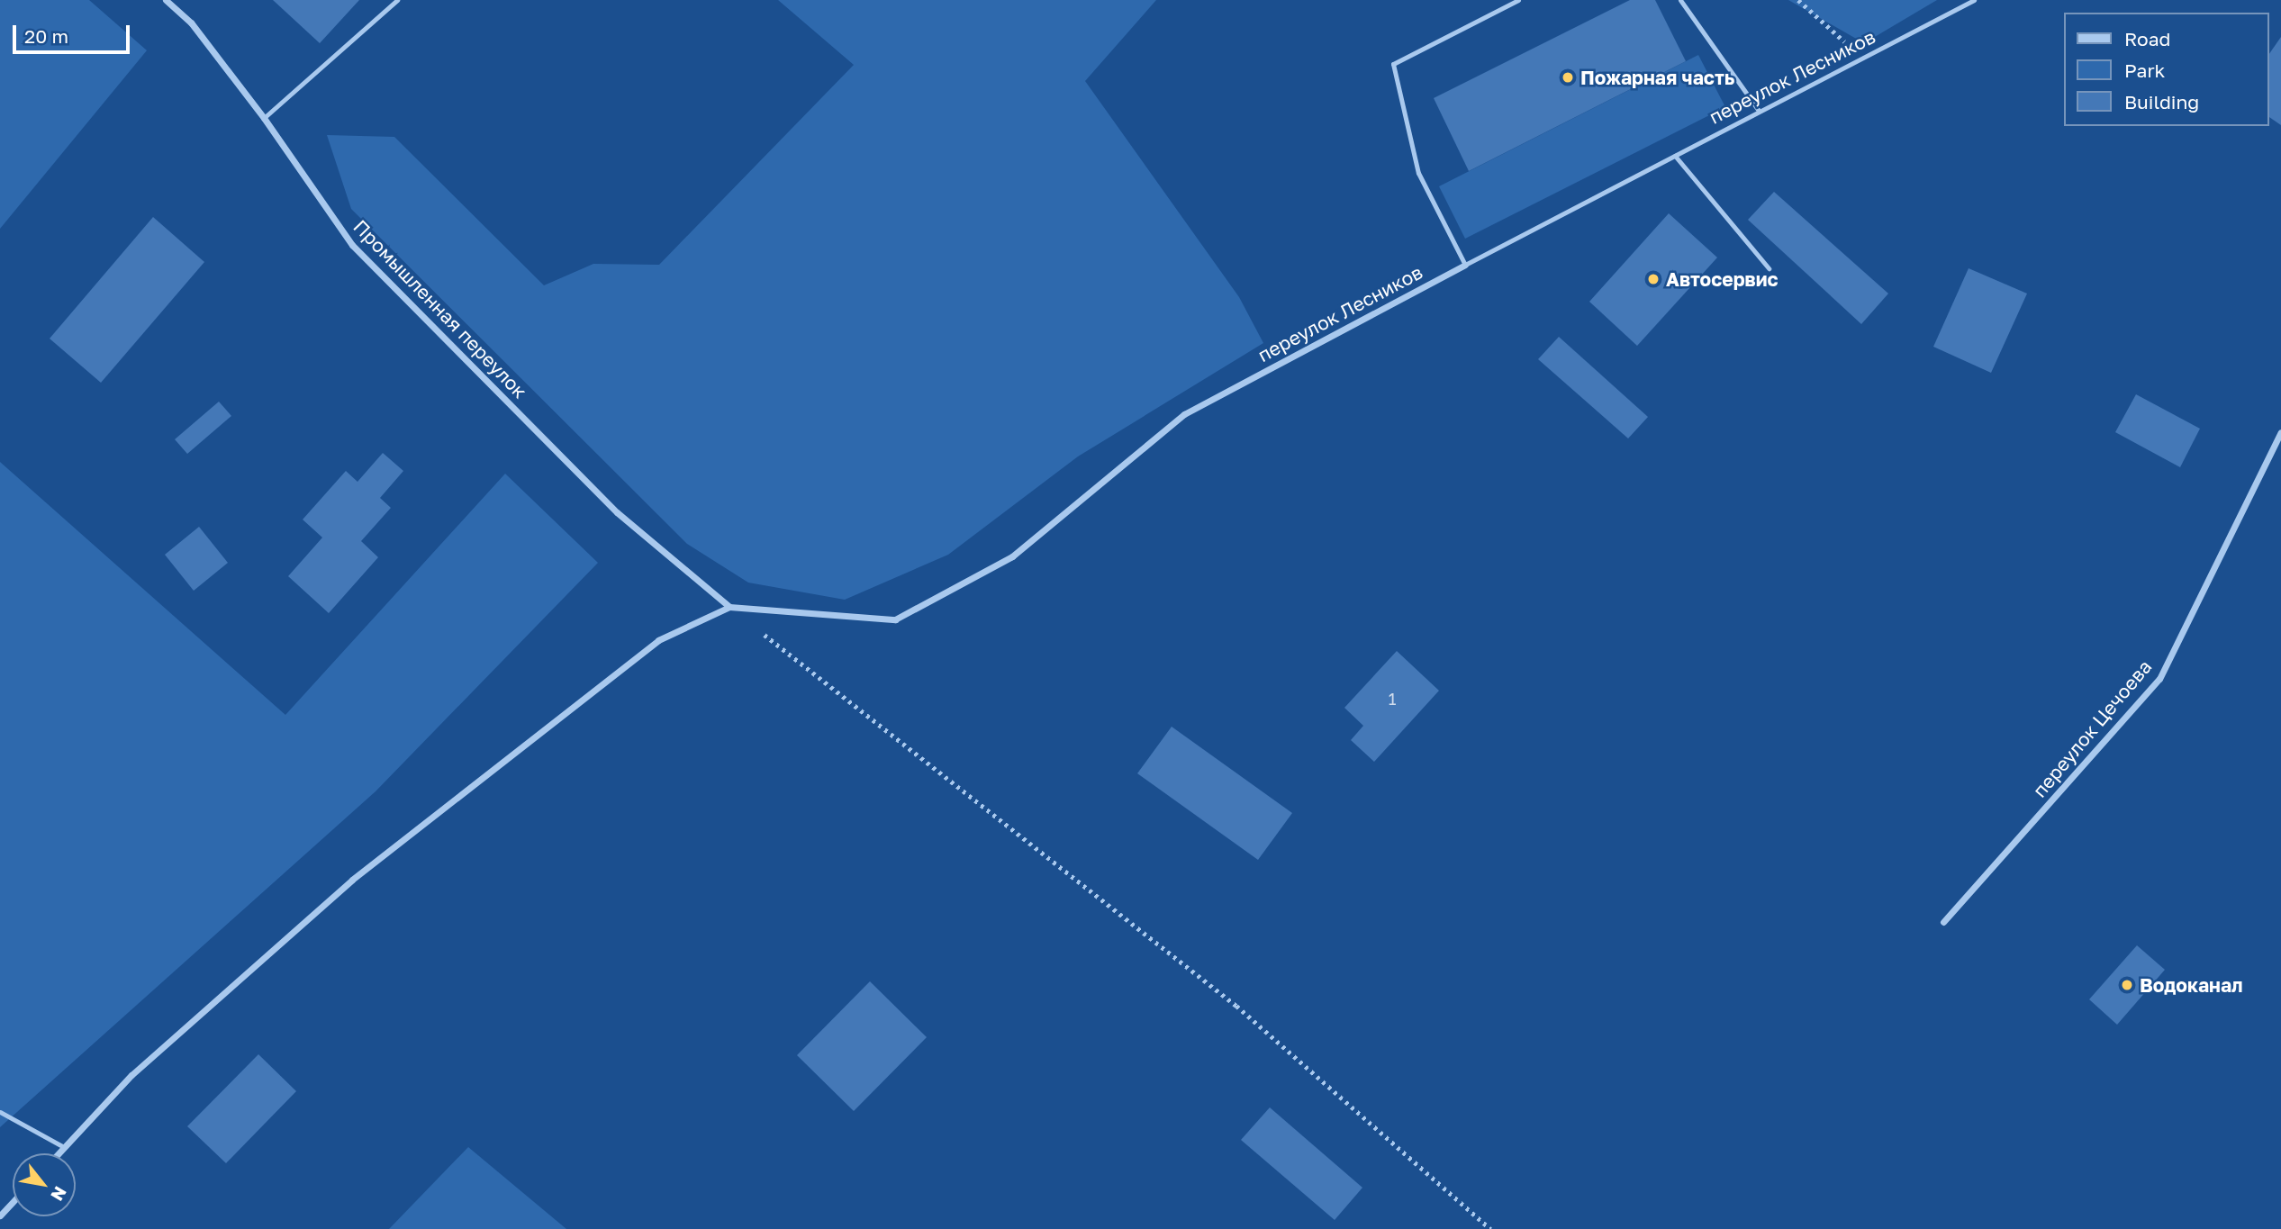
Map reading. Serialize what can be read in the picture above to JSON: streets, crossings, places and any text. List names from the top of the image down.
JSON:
{
  "streets": {
    "street": ["переулок Лесников", "Промышленная переулок", "переулок Цечоева"]
  },
  "crossings": [
    ["переулок Лесников", "Промышленная переулок"]
  ],
  "places": ["Пожарная часть", "Автосервис", "Водоканал"],
  "house_numbers": ["1"],
  "legend": ["Road", "Park", "Building"],
  "scale_bar": "20 m",
  "north": "bottom right"
}
